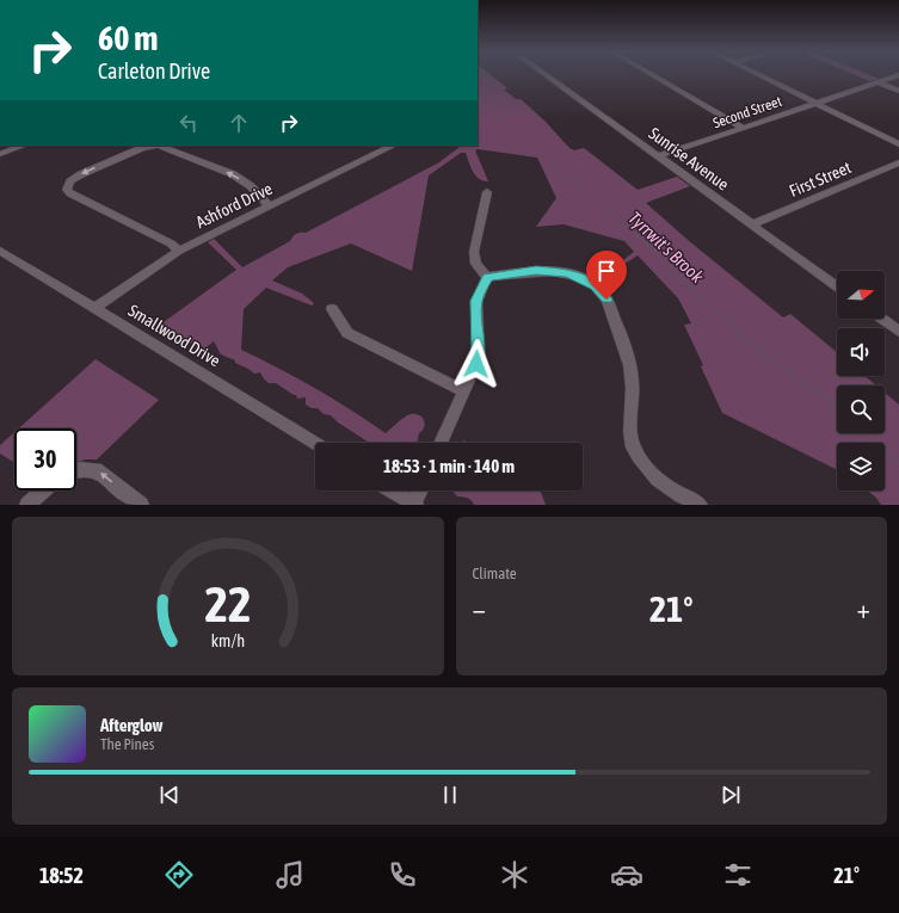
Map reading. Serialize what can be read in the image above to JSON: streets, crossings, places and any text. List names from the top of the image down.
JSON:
{
  "streets": {
    "street": [
      "Second Street",
      "Sunrise Avenue",
      "First Street",
      "Ashford Drive",
      "Smallwood Drive"
    ]
  },
  "crossings": [
    ["Second Street", "Sunrise Avenue"],
    ["Sunrise Avenue", "First Street"],
    ["Ashford Drive", "Smallwood Drive"]
  ],
  "water": ["Tyrrwit's Brook"],
  "north": "right",
  "page": {
    "turn": ["60 m", "Carleton Drive"],
    "limit": "30",
    "trip": "18:53 · 1 min · 140 m",
    "tile": "Climate",
    "heat": ["−", "21°", "+"],
    "song": ["Afterglow", "The Pines"],
    "tabs": ["18:52", "21°"],
    "gauge": ["22", "km/h"]
  }
}
